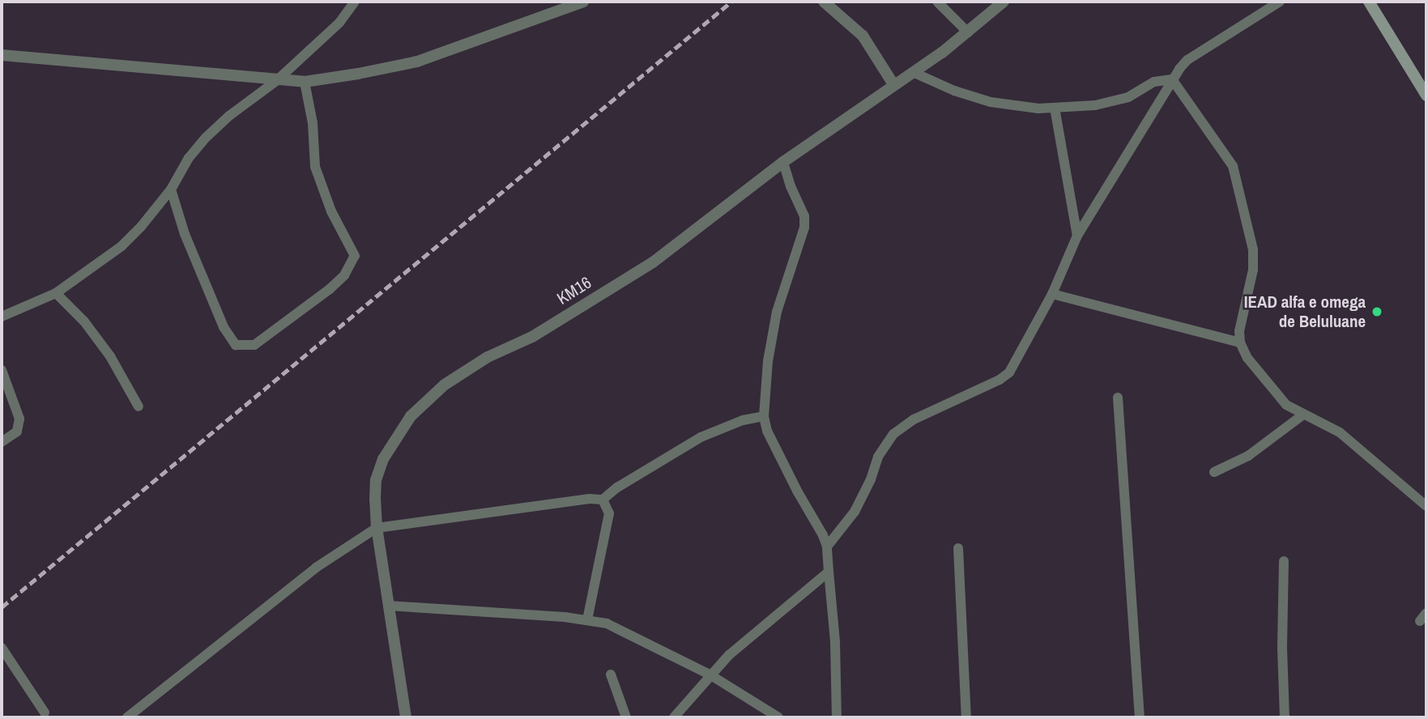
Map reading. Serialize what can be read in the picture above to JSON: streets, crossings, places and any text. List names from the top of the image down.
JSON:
{
  "streets": {
    "street": ["KM16"]
  },
  "places": ["IEAD alfa e omega de Beluluane"]
}
